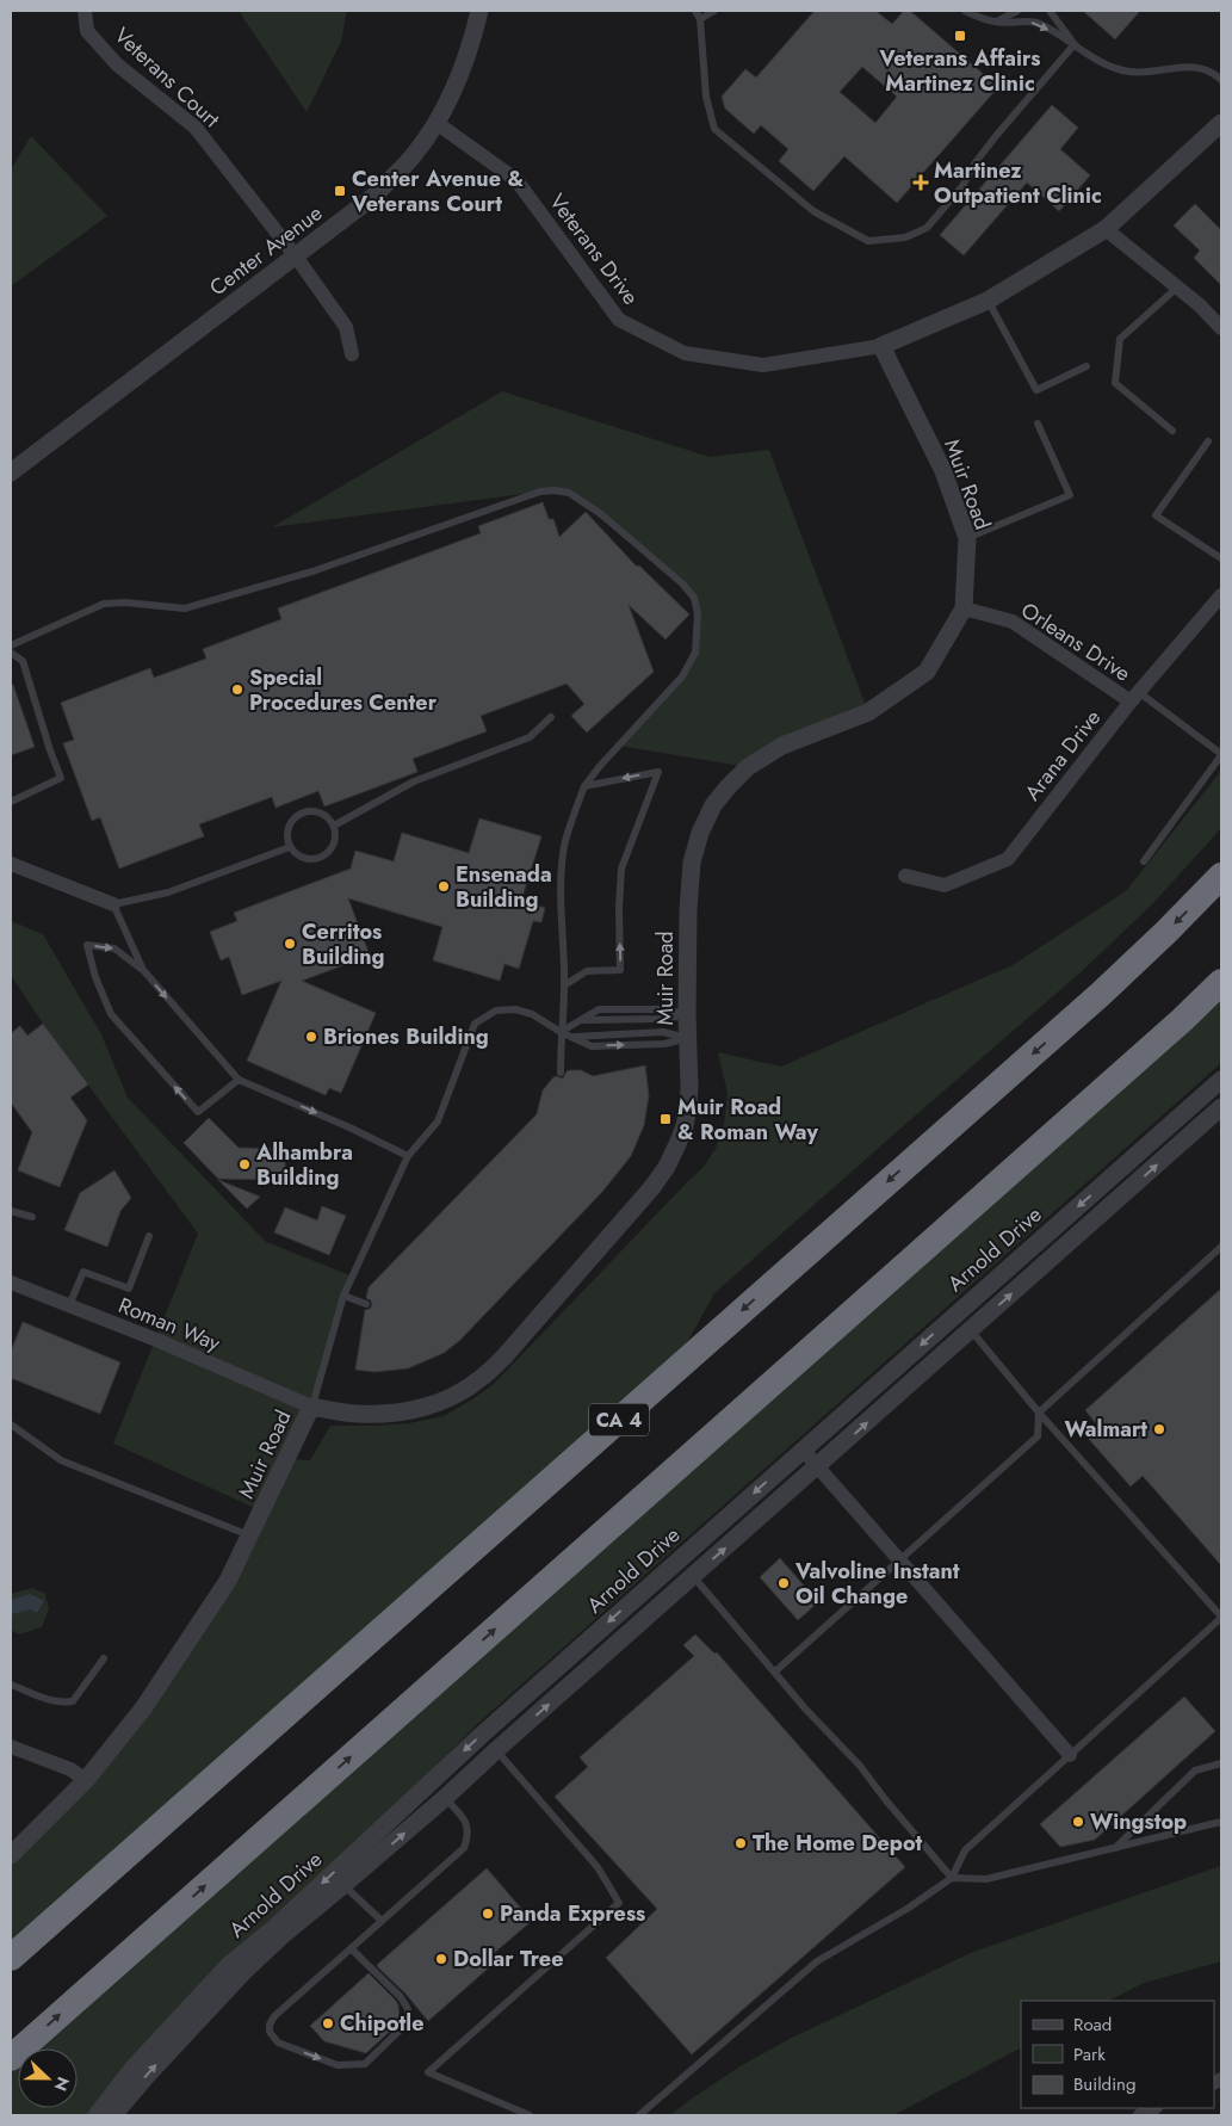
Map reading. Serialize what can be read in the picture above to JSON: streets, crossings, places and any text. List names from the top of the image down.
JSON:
{
  "streets": {
    "highway": ["CA 4"],
    "street": [
      "Veterans Court",
      "Veterans Drive",
      "Center Avenue",
      "Muir Road",
      "Orleans Drive",
      "Arana Drive",
      "Arnold Drive",
      "Roman Way"
    ]
  },
  "crossings": [
    ["Veterans Court", "Center Avenue"],
    ["Veterans Drive", "Center Avenue"],
    ["Veterans Drive", "Muir Road"],
    ["Muir Road", "Orleans Drive"],
    ["Muir Road", "Roman Way"],
    ["Orleans Drive", "Arana Drive"]
  ],
  "places": {
    "transit": ["Veterans Affairs Martinez Clinic", "Center Avenue & Veterans Court", "Muir Road & Roman Way"],
    "health": ["Martinez Outpatient Clinic"],
    "other": [
      "Special Procedures Center",
      "Ensenada Building",
      "Cerritos Building",
      "Briones Building",
      "Alhambra Building",
      "Walmart",
      "Valvoline Instant Oil Change",
      "Wingstop",
      "The Home Depot",
      "Panda Express",
      "Dollar Tree",
      "Chipotle"
    ]
  },
  "legend": ["Road", "Park", "Building"],
  "north": "right"
}
